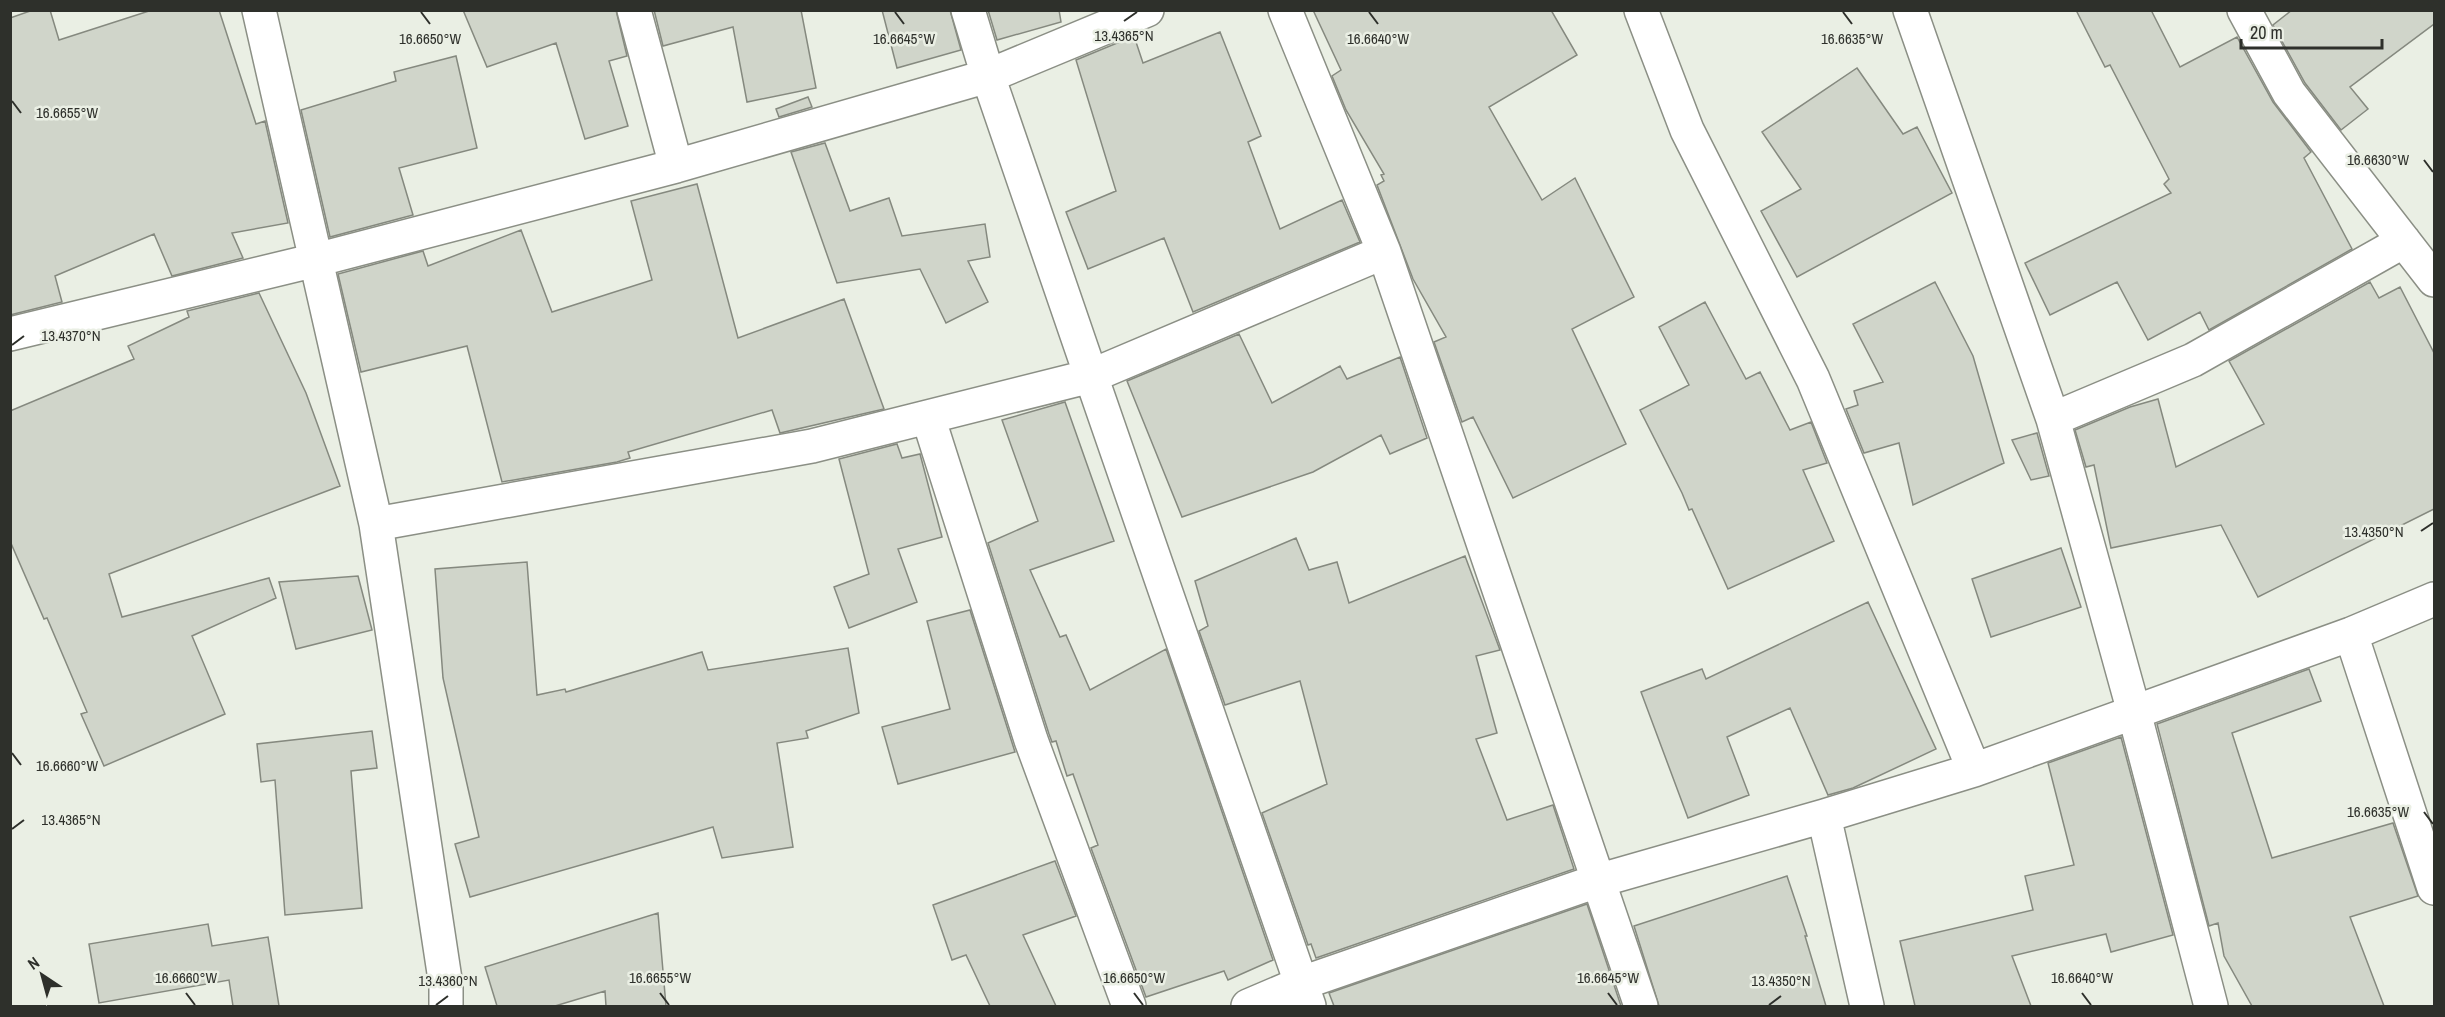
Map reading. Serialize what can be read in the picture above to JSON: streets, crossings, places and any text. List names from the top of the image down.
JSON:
{
  "scale_bar": "20 m",
  "north": "top left",
  "coordinates": [
    "13.4365°N",
    "16.6650°W",
    "16.6645°W",
    "16.6640°W",
    "16.6635°W",
    "16.6655°W",
    "16.6630°W",
    "13.4370°N",
    "13.4350°N",
    "16.6660°W",
    "13.4360°N"
  ]
}
